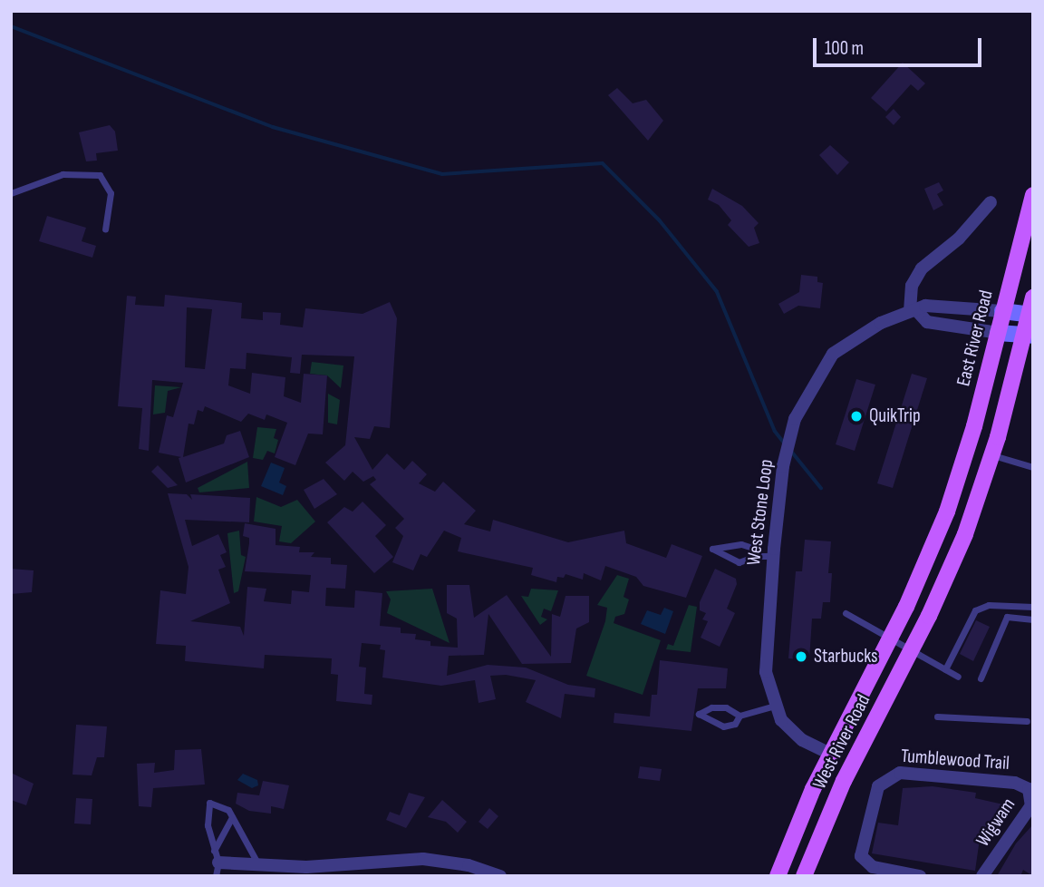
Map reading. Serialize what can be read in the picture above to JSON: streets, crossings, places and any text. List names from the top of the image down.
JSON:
{
  "streets": {
    "main road": ["East River Road", "West River Road"],
    "street": ["West Stone Loop", "Tumblewood Trail", "Wigwam"]
  },
  "crossings": [
    ["East River Road", "West Stone Loop"],
    ["East River Road", "West River Road"],
    ["West Stone Loop", "West River Road"],
    ["Tumblewood Trail", "Wigwam"]
  ],
  "places": ["QuikTrip", "Starbucks"],
  "scale_bar": "100 m"
}
